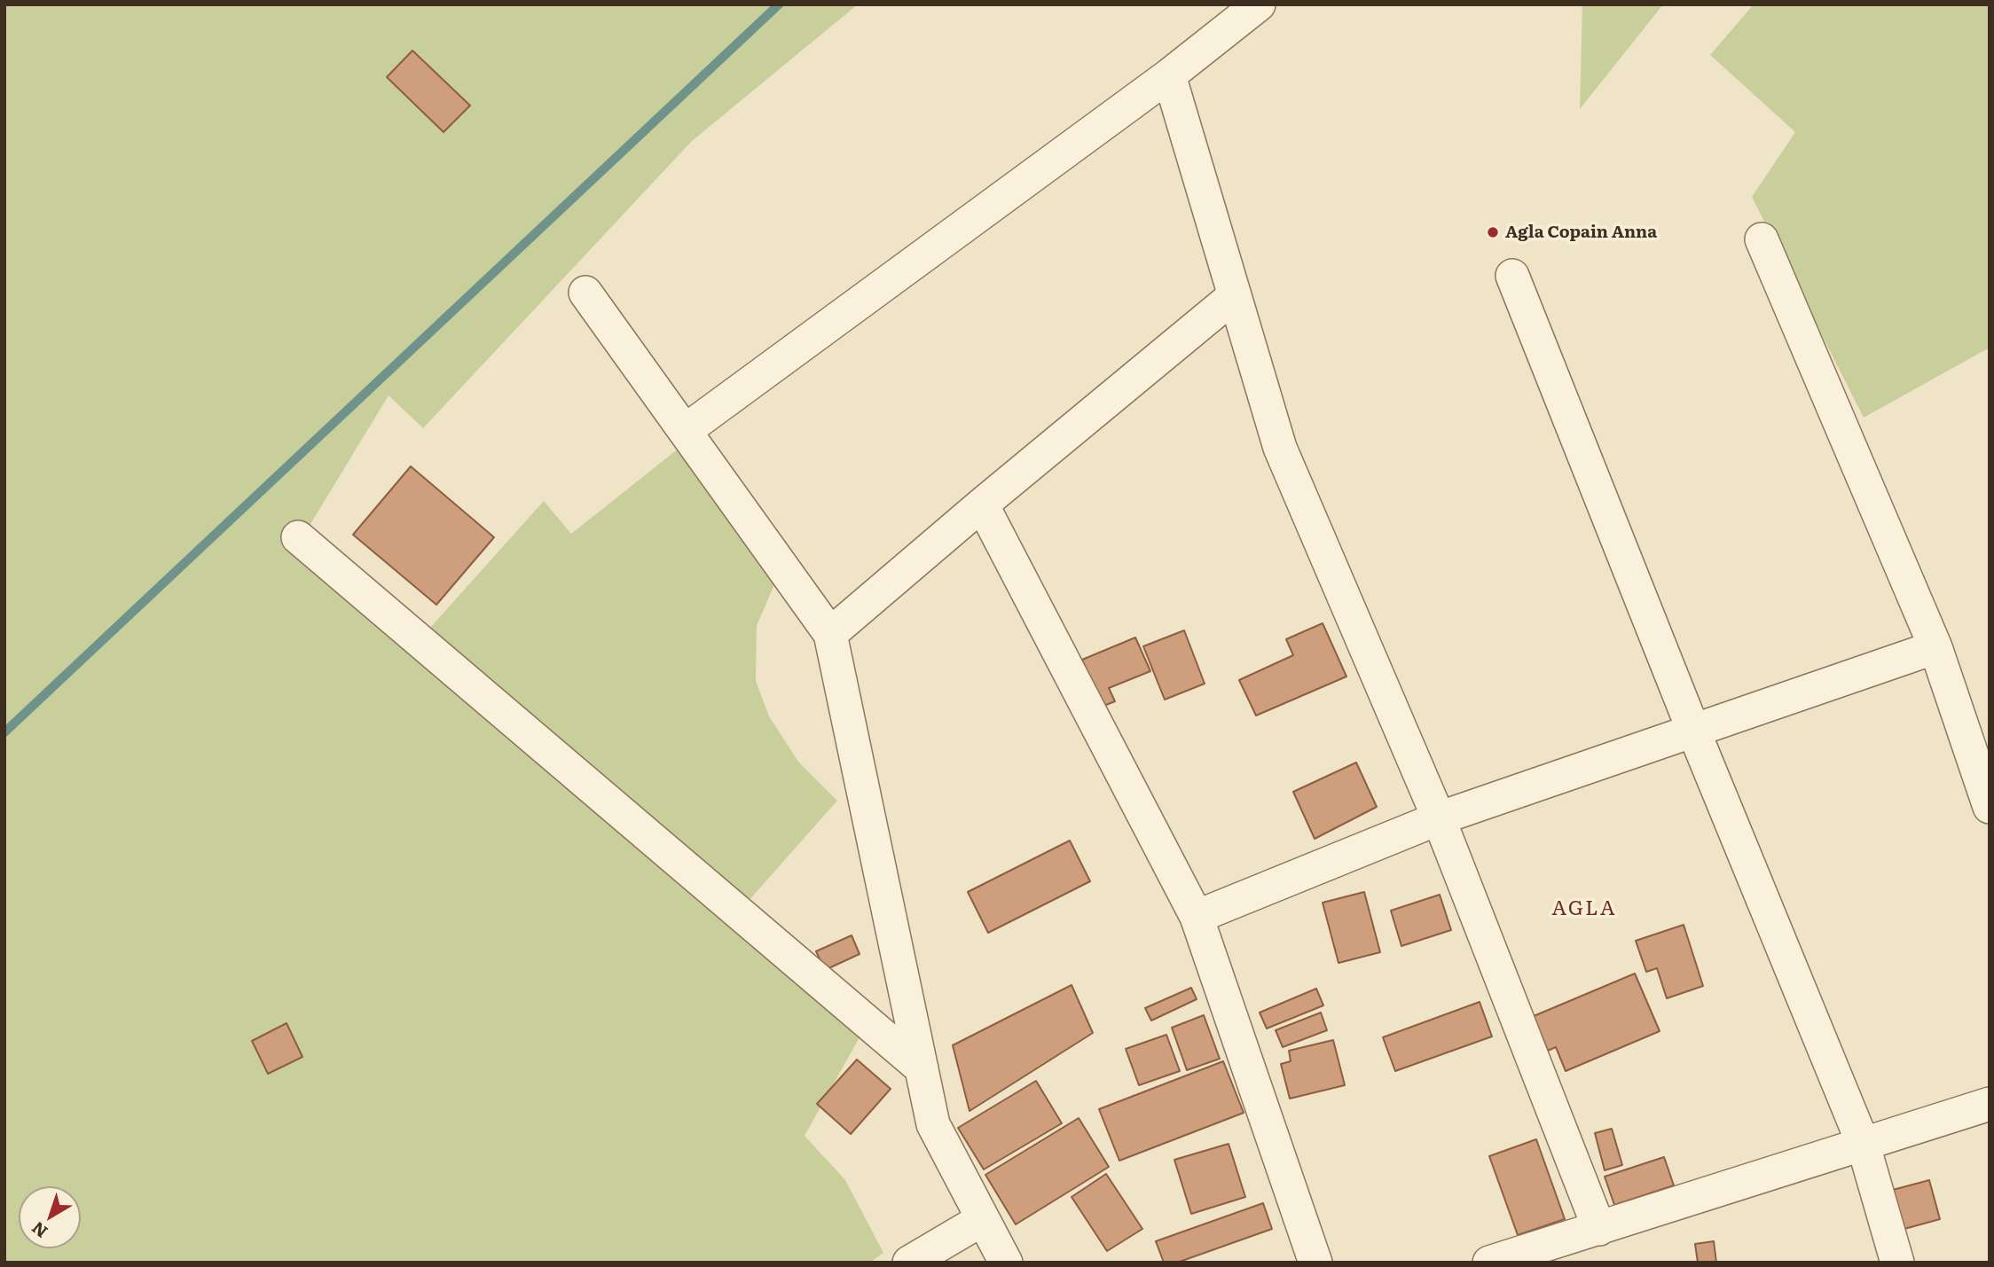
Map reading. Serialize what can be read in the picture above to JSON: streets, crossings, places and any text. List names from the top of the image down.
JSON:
{
  "districts": ["AGLA"],
  "places": ["Agla Copain Anna"],
  "north": "bottom left"
}
